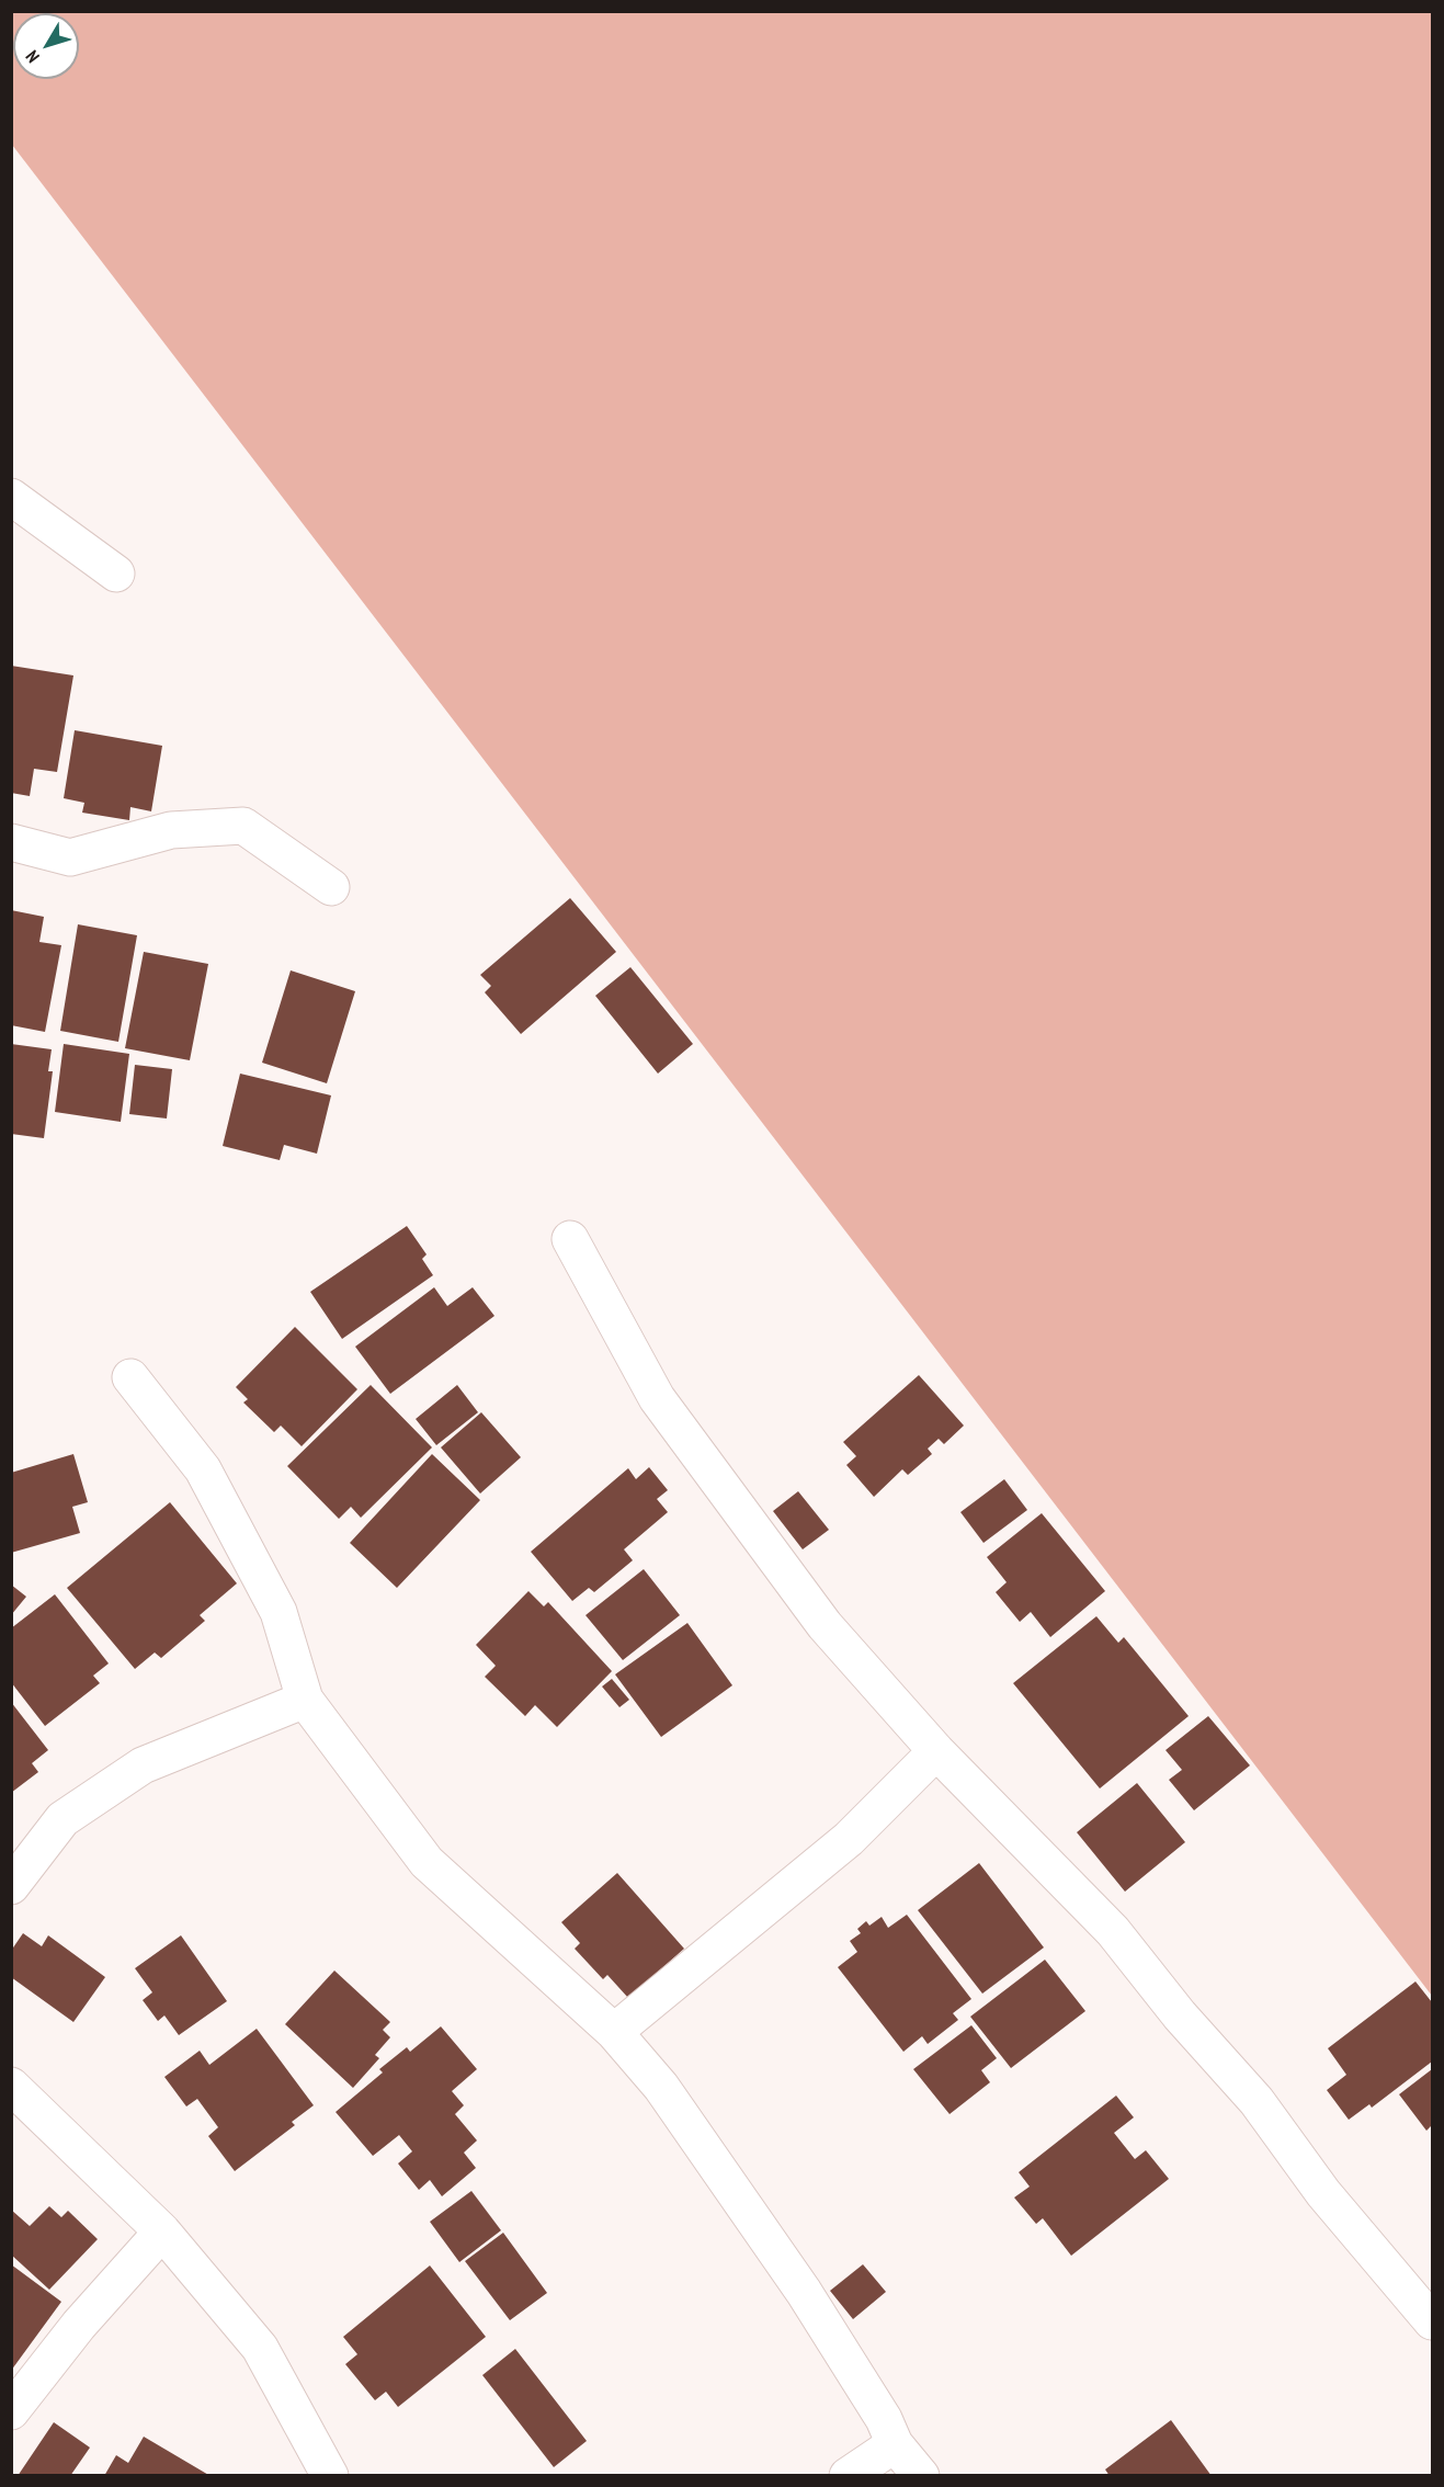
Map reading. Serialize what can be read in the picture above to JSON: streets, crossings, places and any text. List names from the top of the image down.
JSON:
{
  "north": "bottom left"
}
